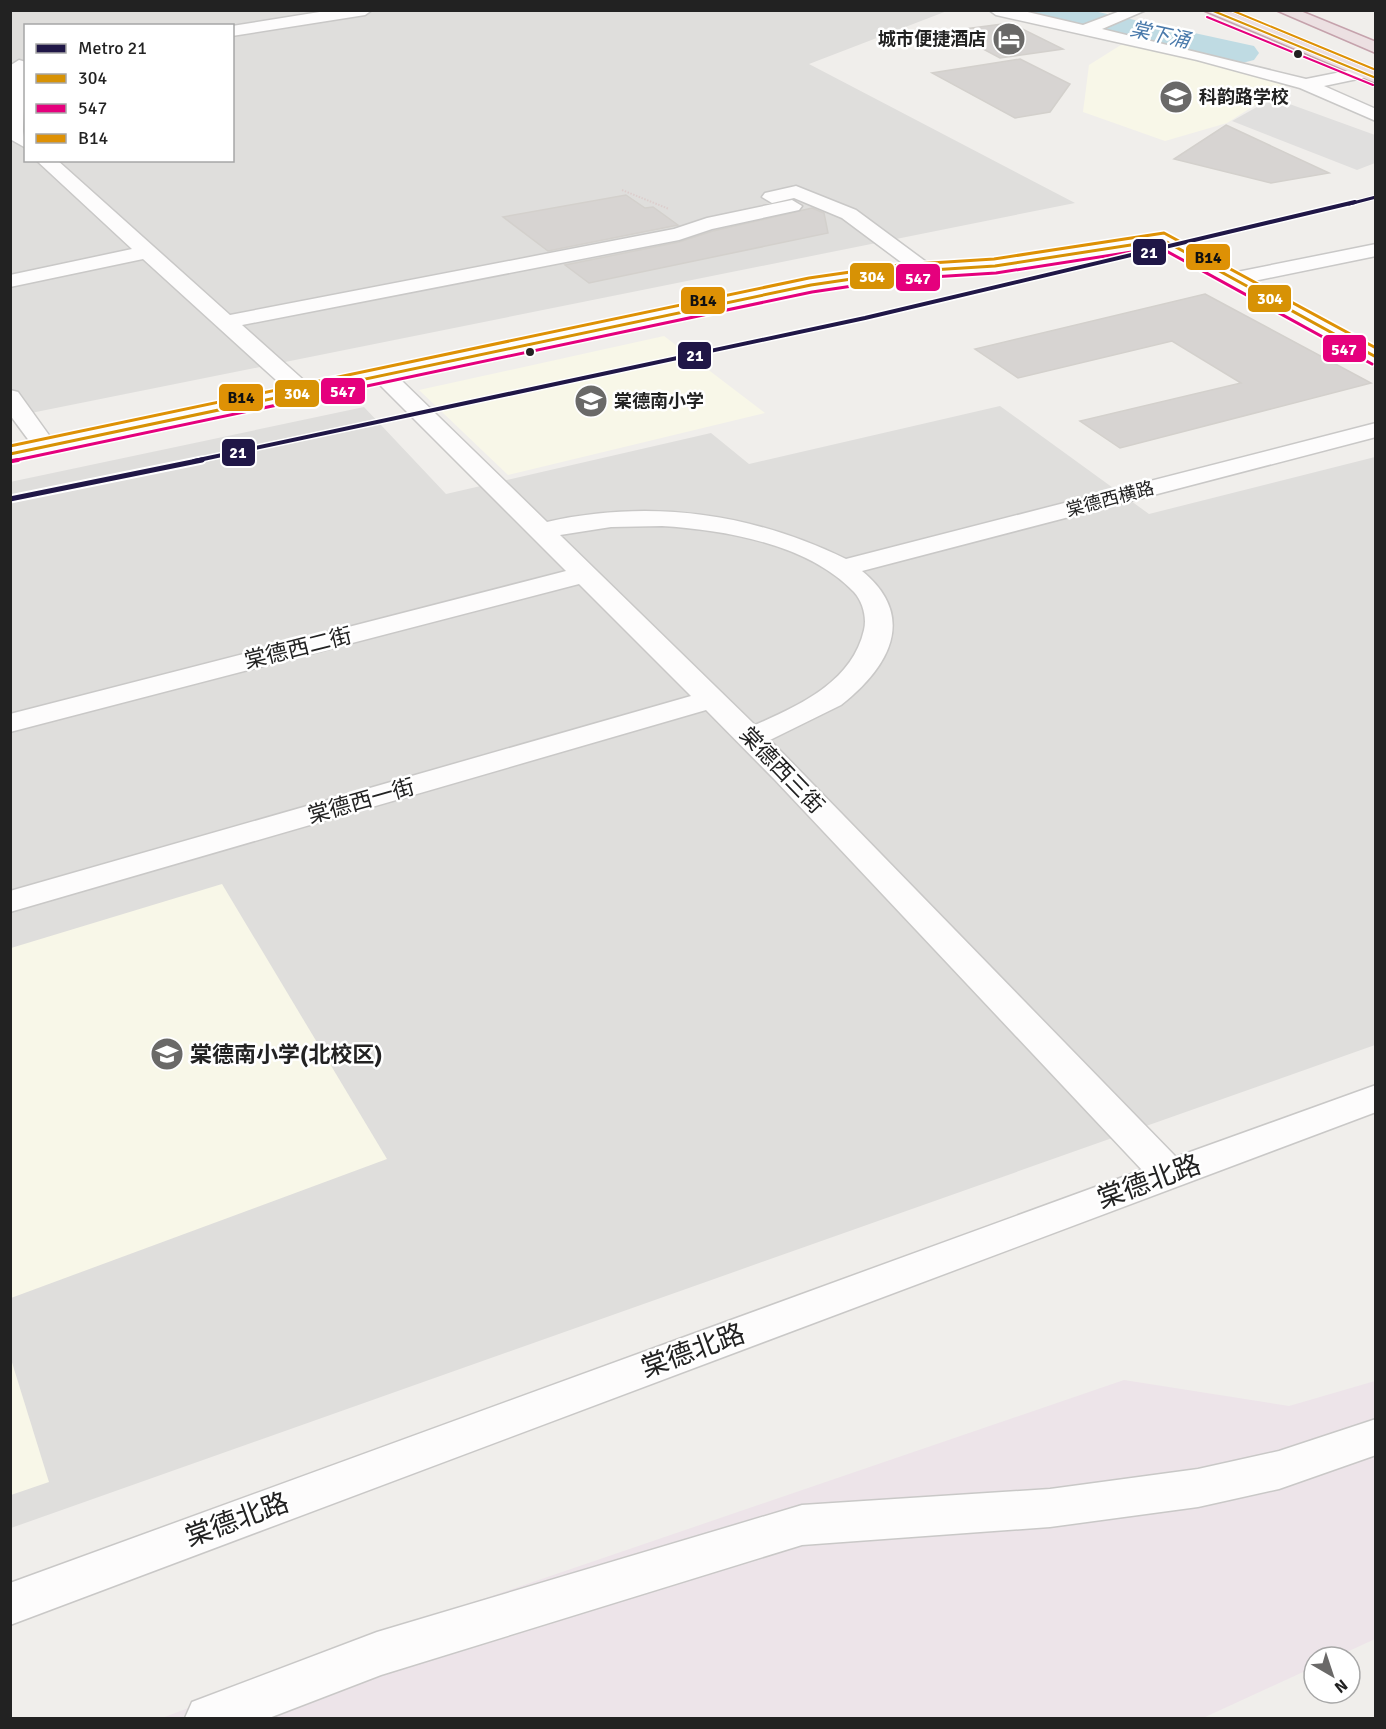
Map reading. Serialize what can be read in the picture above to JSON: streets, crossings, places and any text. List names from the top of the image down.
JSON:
{
  "streets": {
    "street": [
      "棠德西横路",
      "棠德西二街",
      "棠德西三街",
      "棠德西一街",
      "棠德北路"
    ]
  },
  "crossings": [
    ["棠德西二街", "棠德西三街"],
    ["棠德西三街", "棠德西一街"],
    ["棠德西三街", "棠德北路"]
  ],
  "water": ["棠下涌"],
  "places": {
    "hotel": ["城市便捷酒店"],
    "school or university": ["科韵路学校", "棠德南小学", "棠德南小学(北校区)"]
  },
  "lines": [
    "transit line 304",
    "transit line B14",
    "transit line 547",
    "metro line 21"
  ],
  "legend": [
    "Metro 21",
    "304",
    "547",
    "B14"
  ],
  "north": "bottom right"
}
